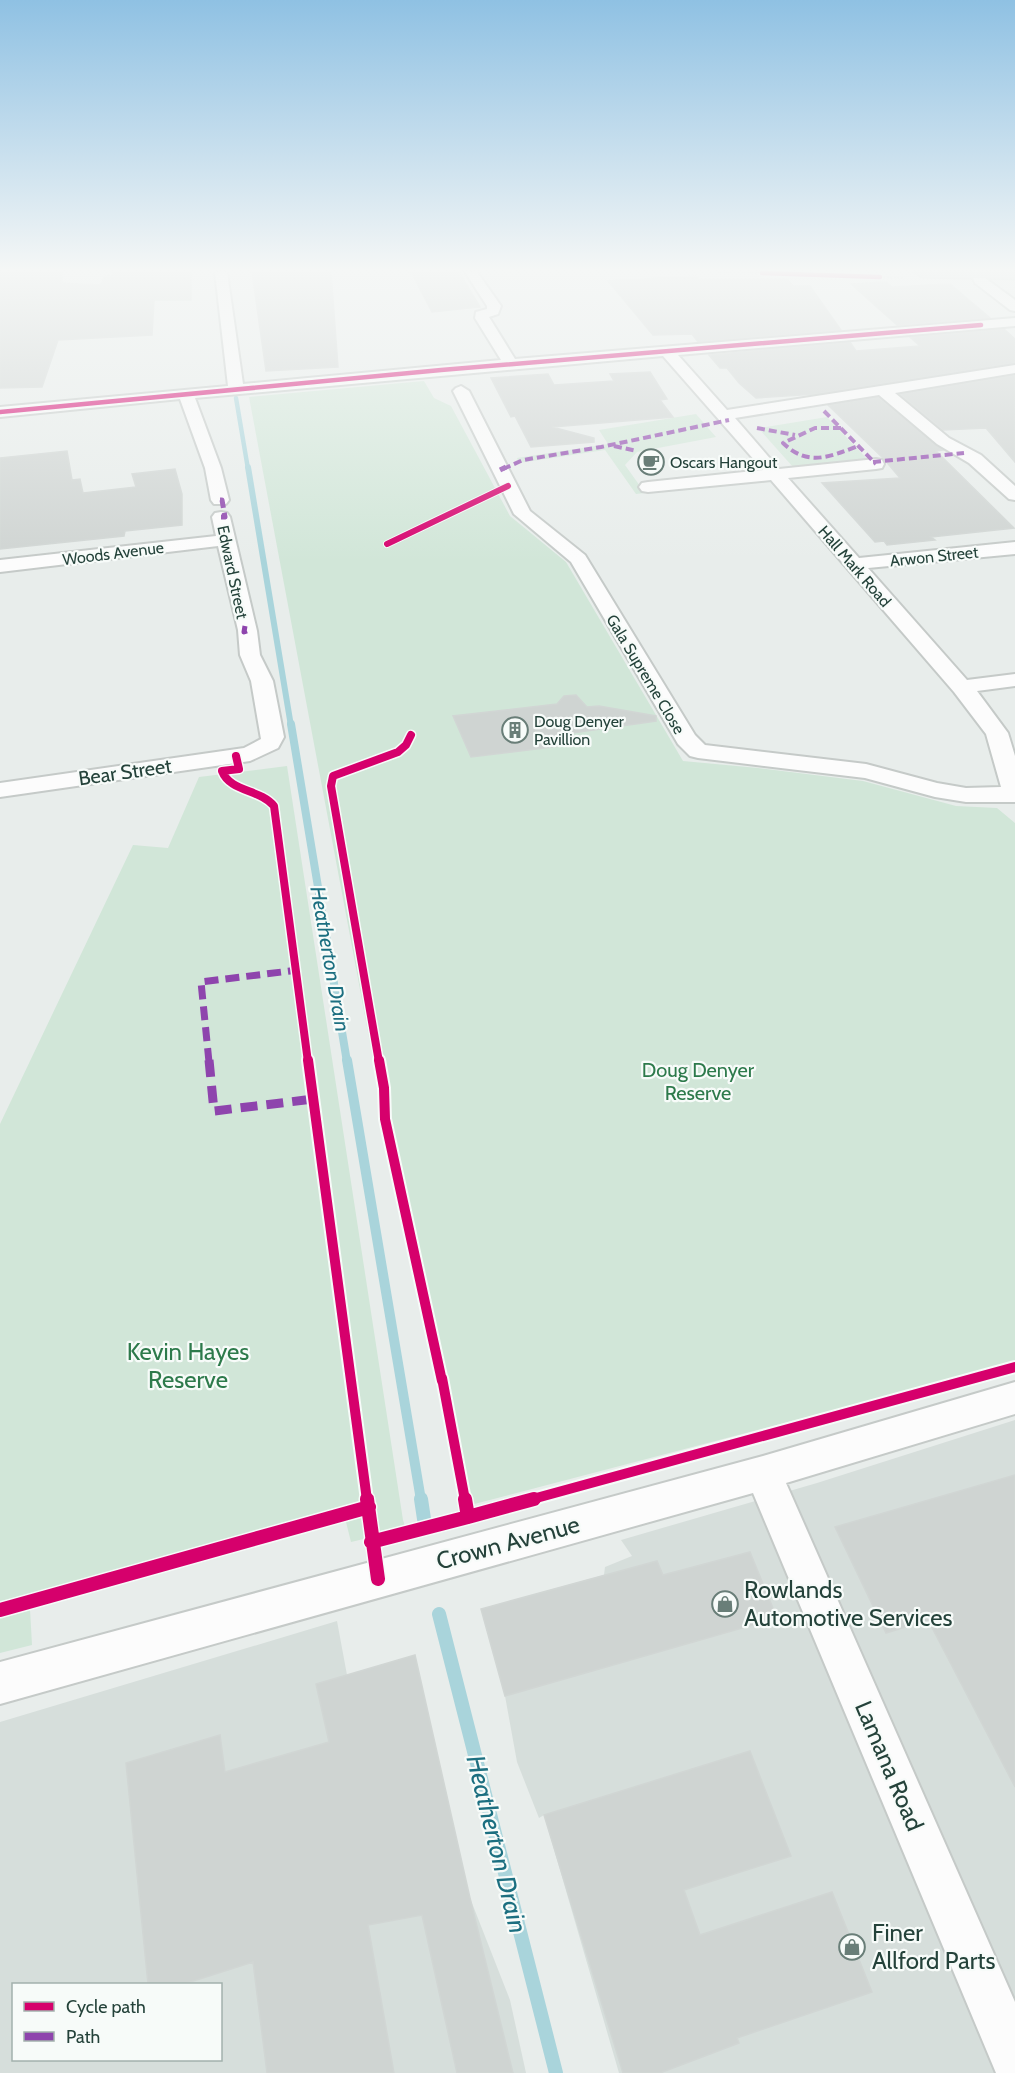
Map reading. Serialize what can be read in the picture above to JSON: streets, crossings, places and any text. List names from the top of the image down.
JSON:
{
  "streets": {
    "street": [
      "Woods Avenue",
      "Arwon Street",
      "Hall Mark Road",
      "Edward Street",
      "Gala Supreme Close",
      "Bear Street",
      "Crown Avenue",
      "Lamana Road"
    ]
  },
  "crossings": [
    ["Woods Avenue", "Edward Street"],
    ["Arwon Street", "Hall Mark Road"],
    ["Hall Mark Road", "Gala Supreme Close"],
    ["Edward Street", "Bear Street"],
    ["Crown Avenue", "Lamana Road"]
  ],
  "water": ["Heatherton Drain"],
  "parks": ["Doug Denyer Reserve", "Kevin Hayes Reserve"],
  "places": {
    "cafe": ["Oscars Hangout"],
    "building": ["Doug Denyer Pavillion"],
    "shop": ["Rowlands Automotive Services", "Finer Allford Parts"]
  },
  "legend": ["Cycle path", "Path"]
}
